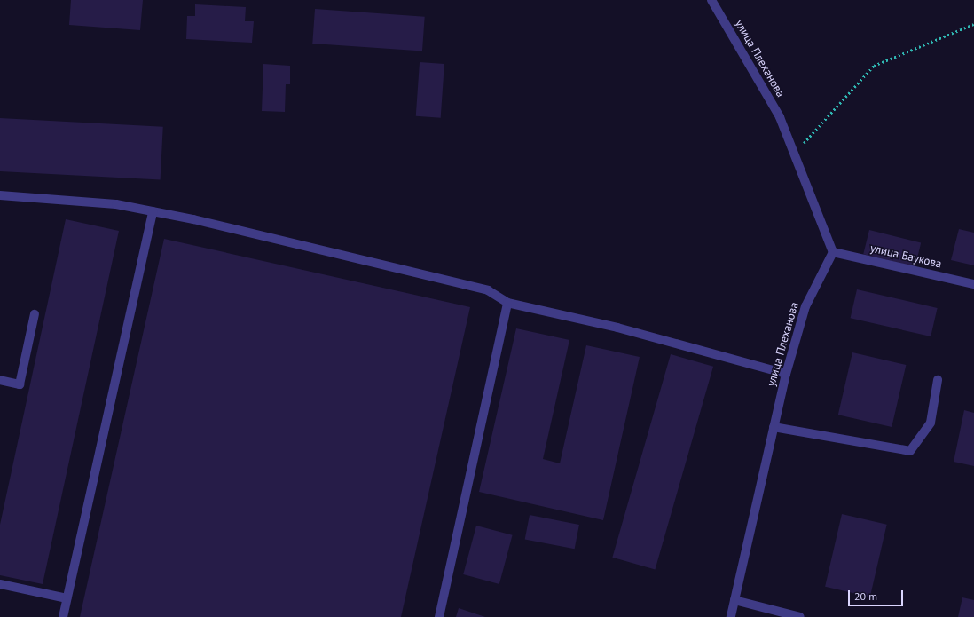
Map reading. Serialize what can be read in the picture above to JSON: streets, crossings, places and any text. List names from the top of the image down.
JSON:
{
  "streets": {
    "street": ["улица Плеханова", "улица Баукова"]
  },
  "crossings": [
    ["улица Плеханова", "улица Баукова"]
  ],
  "scale_bar": "20 m"
}
